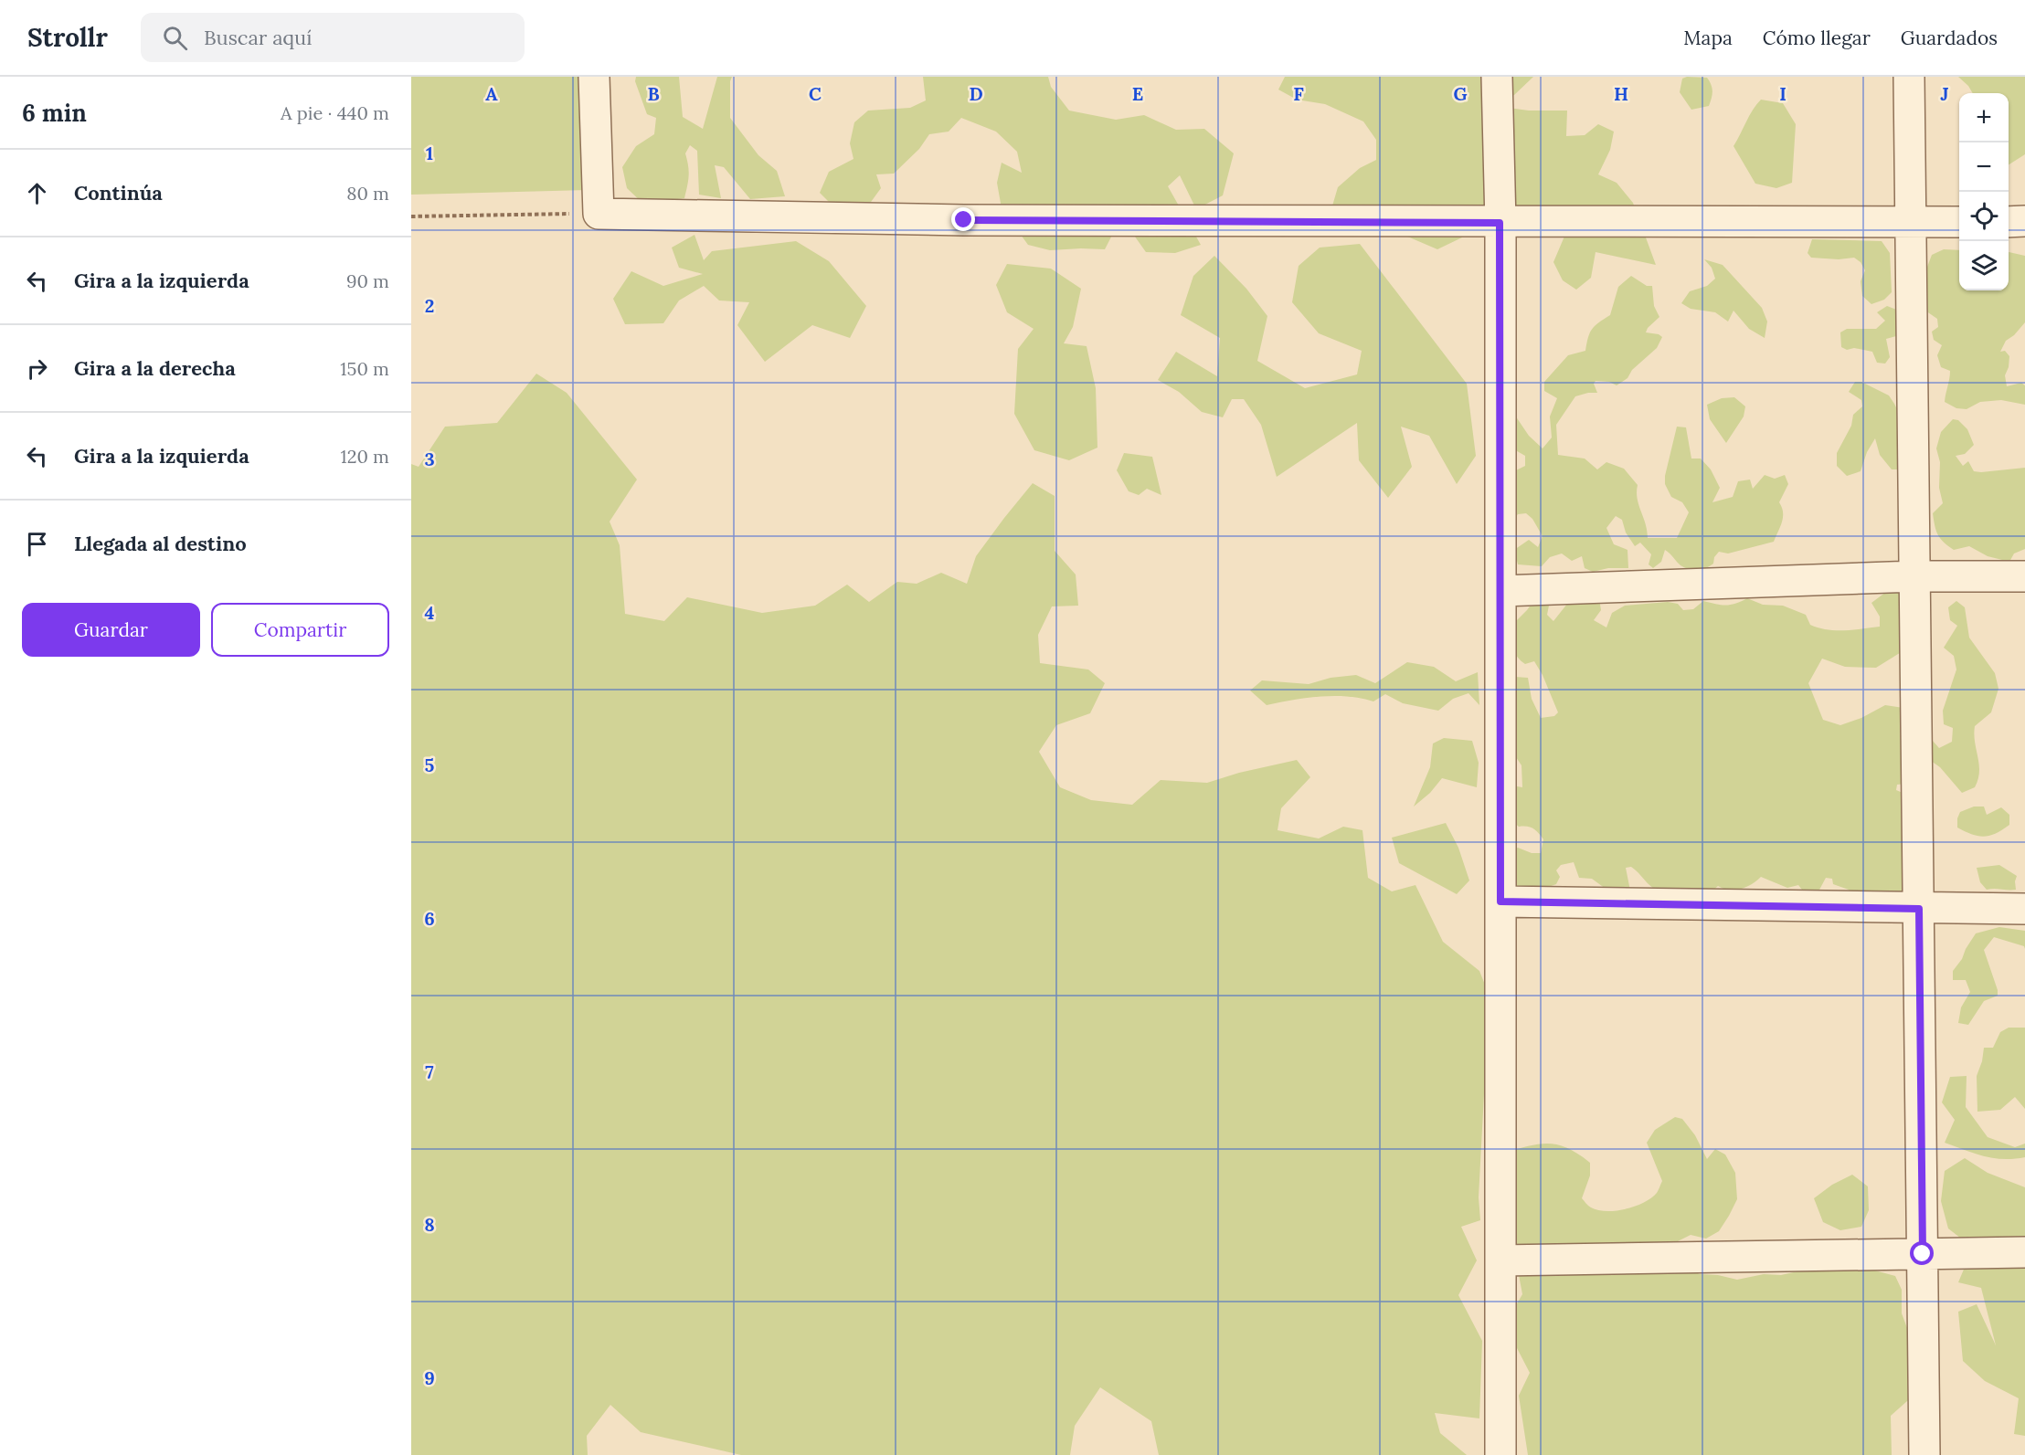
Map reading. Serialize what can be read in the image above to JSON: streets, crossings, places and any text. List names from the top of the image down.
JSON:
{
  "page": {
    "header": "Strollr",
    "search": "Buscar aquí",
    "nav": ["Mapa", "Cómo llegar", "Guardados"],
    "heading": ["6 min", "A pie · 440 m"],
    "map_buttons": ["+", "−"],
    "list": [
      ["Continúa", "80 m"],
      ["Gira a la izquierda", "90 m"],
      ["Gira a la derecha", "150 m"],
      ["Gira a la izquierda", "120 m"],
      "Llegada al destino"
    ],
    "buttons": ["Guardar", "Compartir"]
  },
  "grid": {
    "columns": [
      "A",
      "B",
      "C",
      "D",
      "E",
      "F",
      "G",
      "H",
      "I",
      "J"
    ],
    "rows": [
      "1",
      "2",
      "3",
      "4",
      "5",
      "6",
      "7",
      "8",
      "9"
    ]
  }
}
